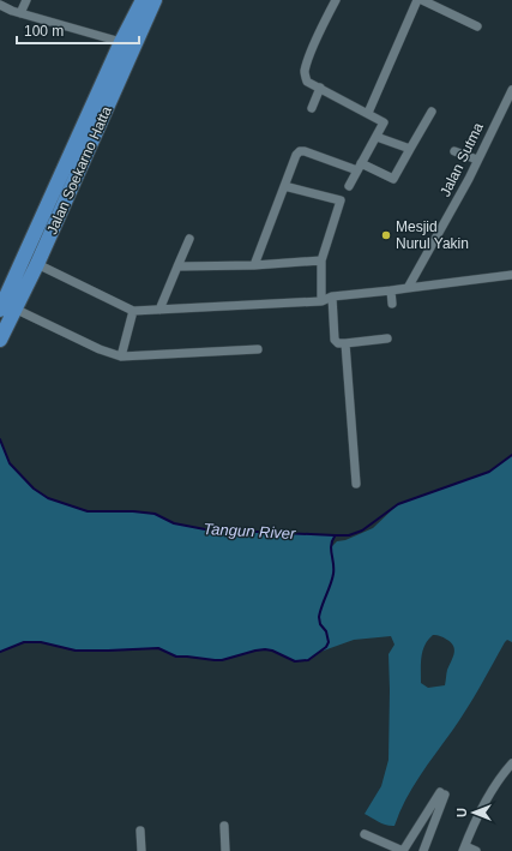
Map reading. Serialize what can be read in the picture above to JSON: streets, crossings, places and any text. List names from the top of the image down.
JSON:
{
  "streets": {
    "main road": ["Jalan Soekarno Hatta"],
    "street": ["Jalan Sutma"]
  },
  "water": ["Tangun River"],
  "places": ["Mesjid Nurul Yakin"],
  "scale_bar": "100 m",
  "north": "left"
}
